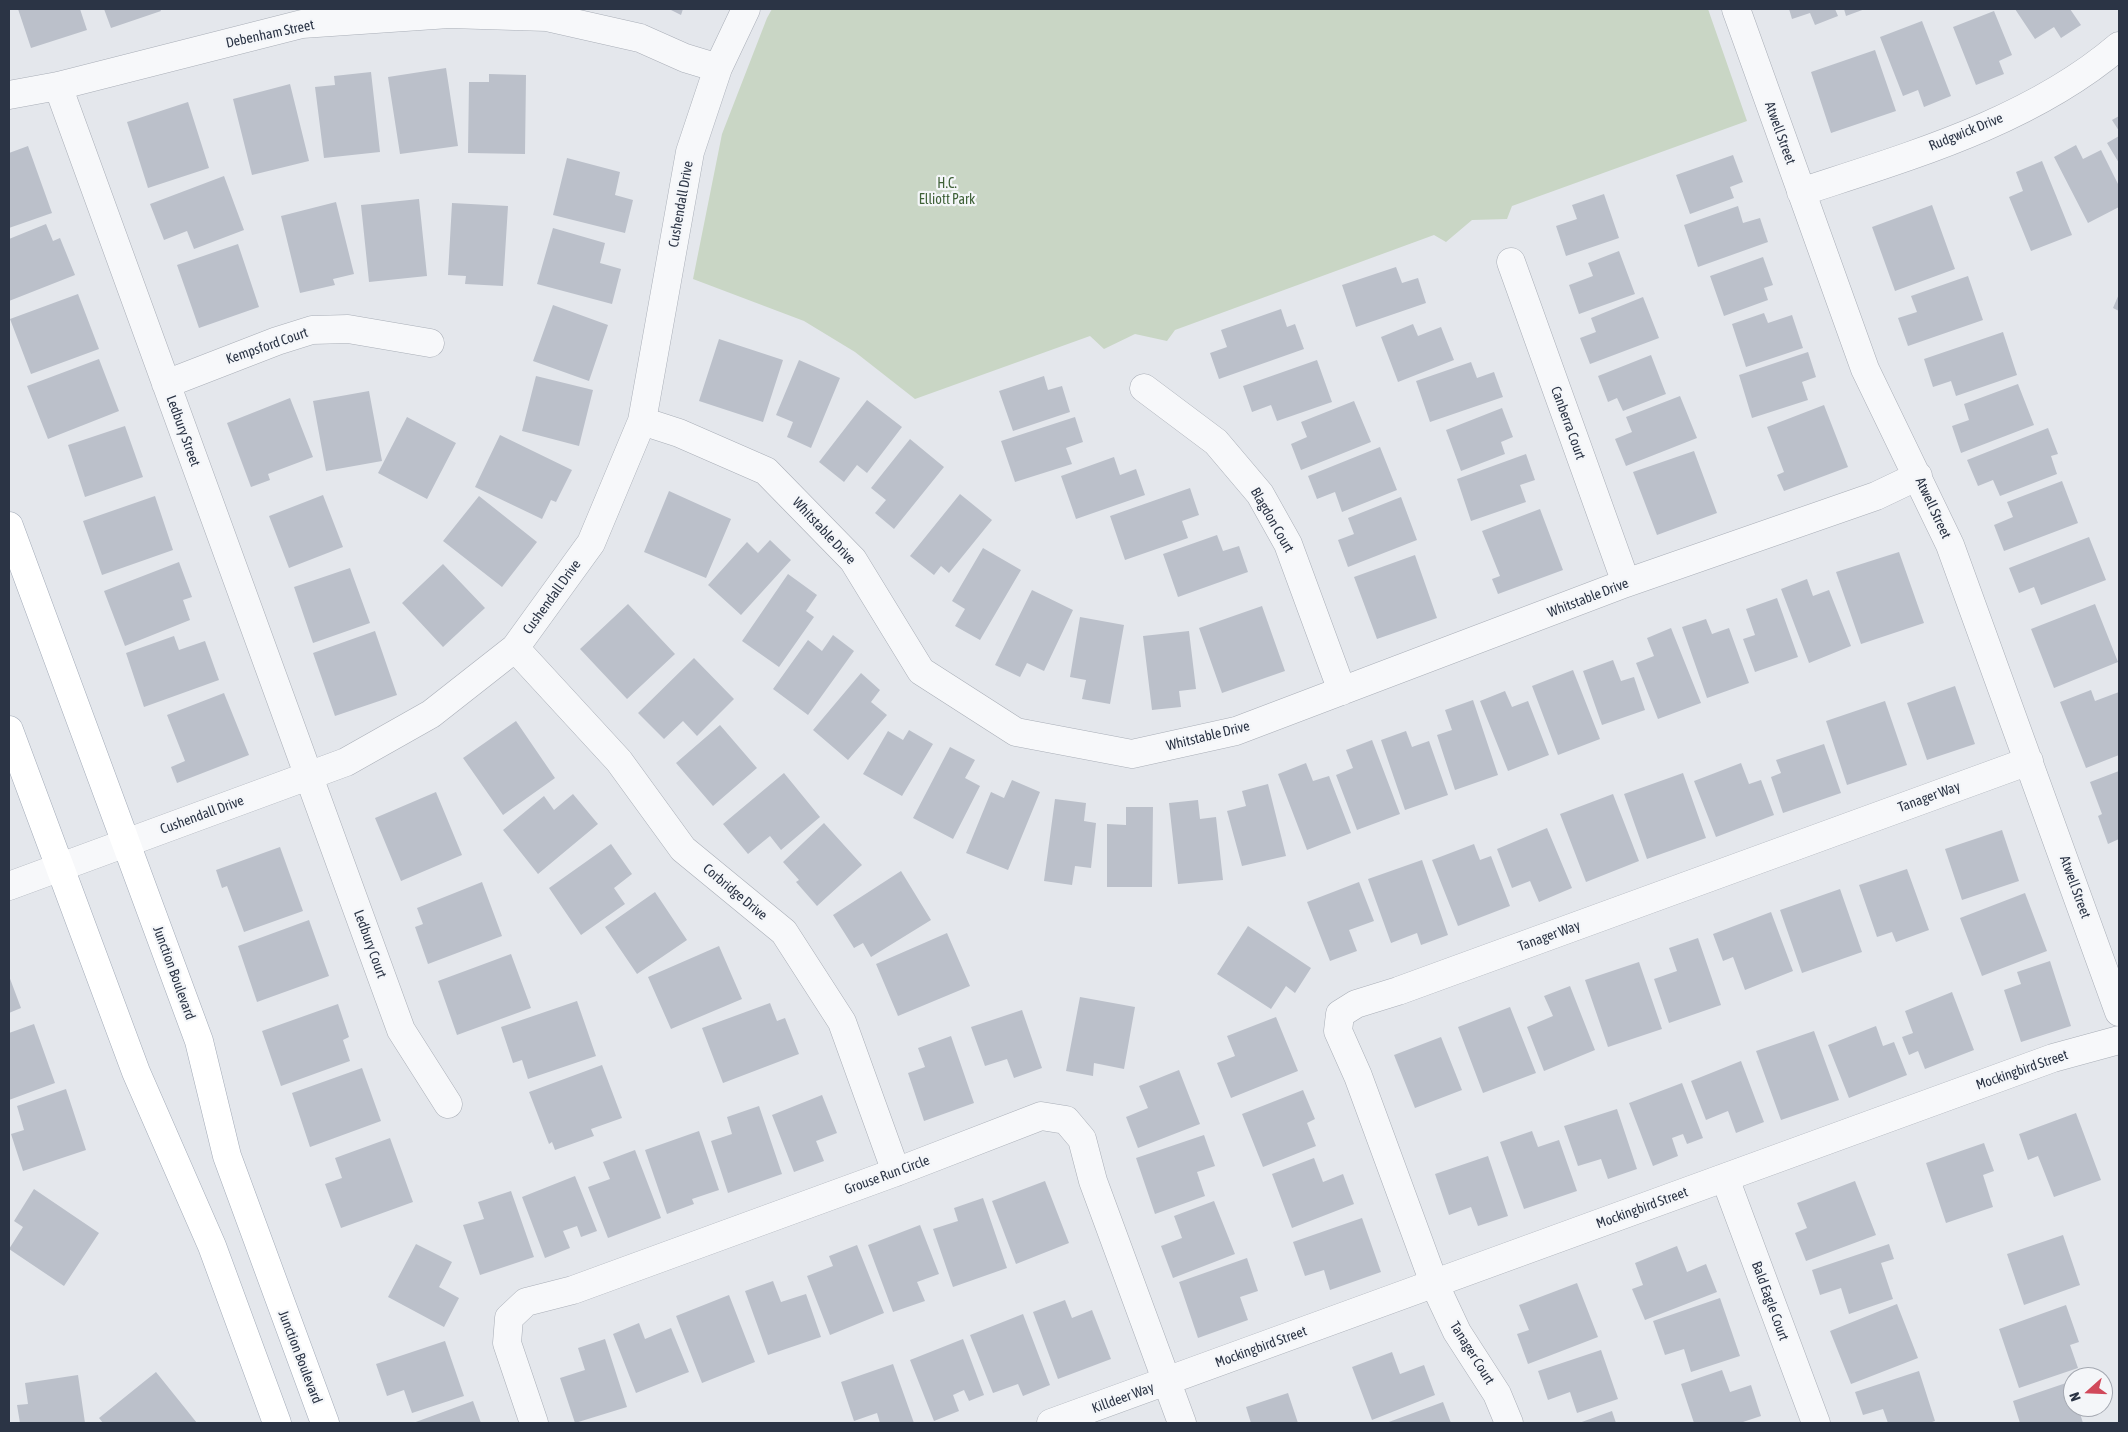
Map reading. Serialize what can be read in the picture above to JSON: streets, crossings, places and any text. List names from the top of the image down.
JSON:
{
  "streets": {
    "main road": ["Junction Boulevard"],
    "street": [
      "Debenham Street",
      "Rudgwick Drive",
      "Atwell Street",
      "Cushendall Drive",
      "Kempsford Court",
      "Canberra Court",
      "Ledbury Street",
      "Blagdon Court",
      "Whitstable Drive",
      "Tanager Way",
      "Corbridge Drive",
      "Ledbury Court",
      "Mockingbird Street",
      "Grouse Run Circle",
      "Bald Eagle Court",
      "Tanager Court",
      "Killdeer Way"
    ]
  },
  "crossings": [
    ["Debenham Street", "Cushendall Drive"],
    ["Debenham Street", "Ledbury Street"],
    ["Rudgwick Drive", "Atwell Street"],
    ["Atwell Street", "Whitstable Drive"],
    ["Atwell Street", "Tanager Way"],
    ["Cushendall Drive", "Ledbury Street"],
    ["Cushendall Drive", "Whitstable Drive"],
    ["Cushendall Drive", "Corbridge Drive"],
    ["Cushendall Drive", "Ledbury Court"],
    ["Cushendall Drive", "Junction Boulevard"],
    ["Kempsford Court", "Ledbury Street"],
    ["Canberra Court", "Whitstable Drive"],
    ["Ledbury Street", "Ledbury Court"],
    ["Blagdon Court", "Whitstable Drive"],
    ["Tanager Way", "Mockingbird Street"],
    ["Tanager Way", "Tanager Court"],
    ["Corbridge Drive", "Grouse Run Circle"],
    ["Mockingbird Street", "Grouse Run Circle"],
    ["Mockingbird Street", "Bald Eagle Court"],
    ["Mockingbird Street", "Tanager Court"],
    ["Mockingbird Street", "Killdeer Way"],
    ["Grouse Run Circle", "Killdeer Way"]
  ],
  "parks": ["H.C. Elliott Park"],
  "north": "left"
}
